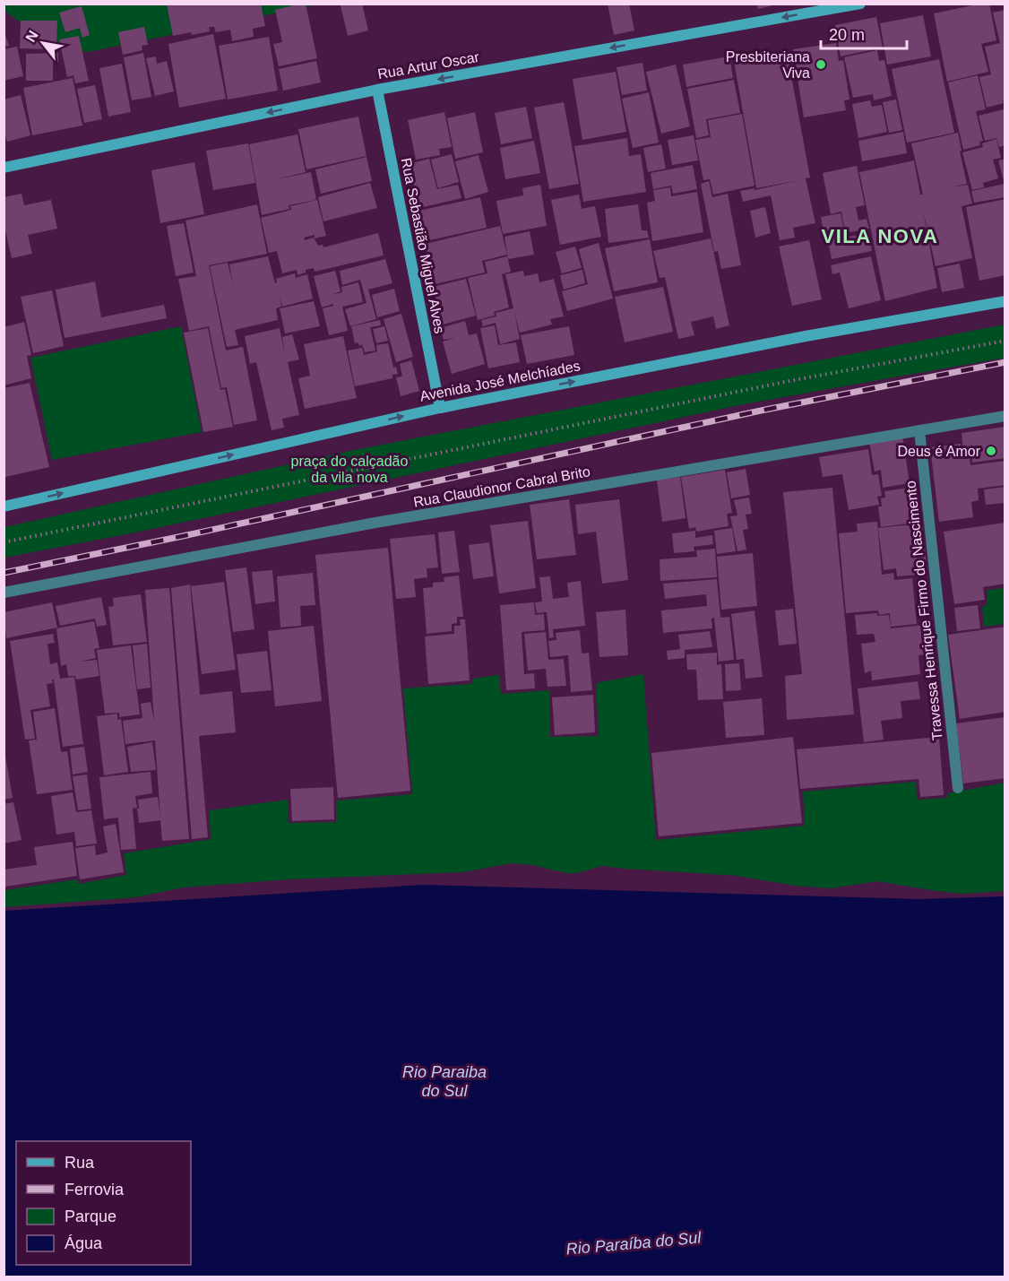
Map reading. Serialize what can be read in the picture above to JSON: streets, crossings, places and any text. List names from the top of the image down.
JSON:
{
  "streets": {
    "street": [
      "Rua Artur Oscar",
      "Rua Sebastião Miguel Alves",
      "Avenida José Melchíades",
      "Rua Claudionor Cabral Brito",
      "Travessa Henrique Firmo do Nascimento"
    ]
  },
  "crossings": [
    ["Rua Artur Oscar", "Rua Sebastião Miguel Alves"],
    ["Rua Sebastião Miguel Alves", "Avenida José Melchíades"],
    ["Rua Claudionor Cabral Brito", "Travessa Henrique Firmo do Nascimento"]
  ],
  "one_way": ["Rua Artur Oscar", "Avenida José Melchíades"],
  "districts": ["VILA NOVA"],
  "water": ["Rio Paraiba do Sul", "Rio Paraíba do Sul"],
  "parks": ["praça do calçadão da vila nova"],
  "places": ["Presbiteriana Viva", "Deus é Amor"],
  "legend": [
    "Rua",
    "Ferrovia",
    "Parque",
    "Água"
  ],
  "scale_bar": "20 m",
  "north": "top left"
}
